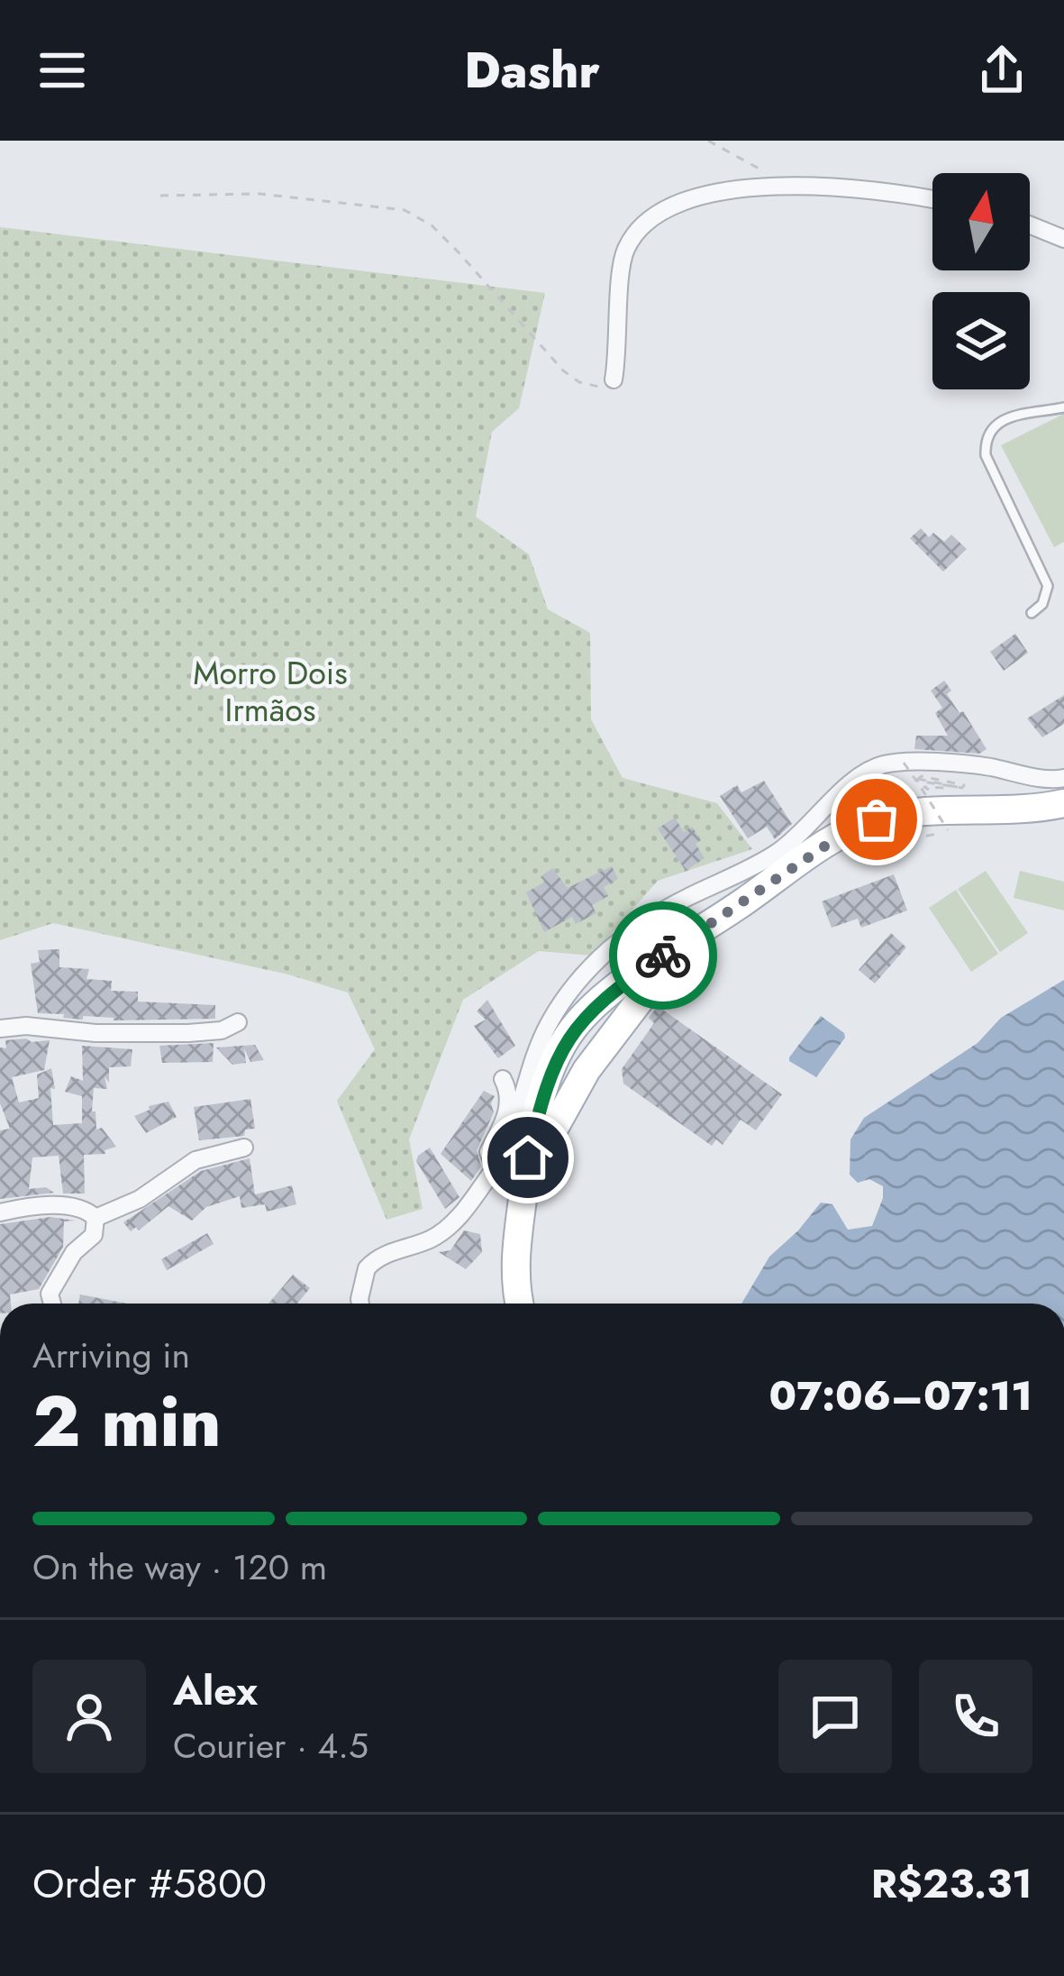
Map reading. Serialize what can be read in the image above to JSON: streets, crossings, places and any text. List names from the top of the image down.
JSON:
{
  "parks": ["Morro Dois Irmãos"],
  "north": "top",
  "page": {
    "header": "Dashr",
    "heading": ["2 min", "Arriving in", "07:06–07:11"],
    "panel": [
      "Alex",
      "Courier · 4.5",
      "Order #5800",
      "R$23.31"
    ],
    "bar": "On the way · 120 m"
  }
}
